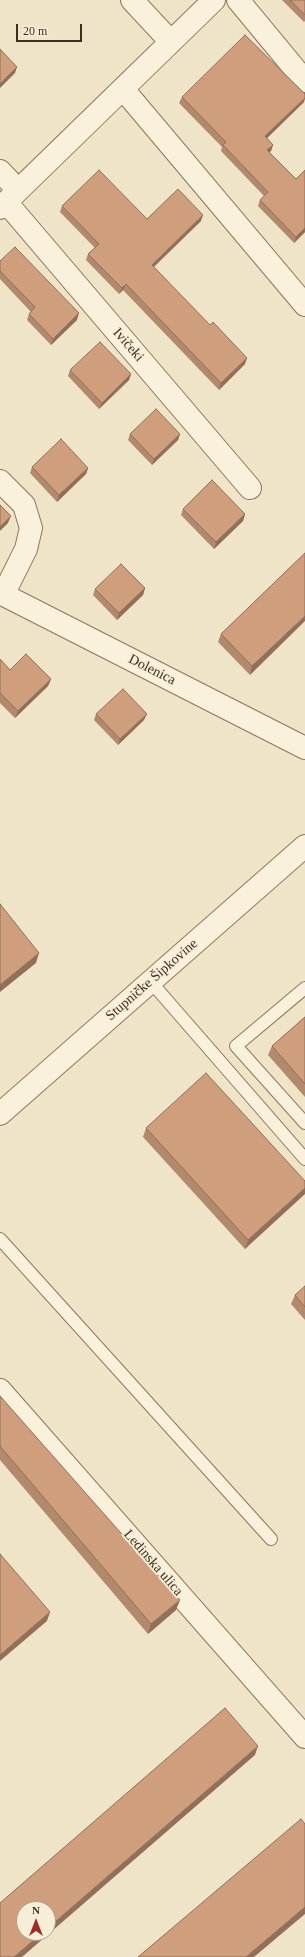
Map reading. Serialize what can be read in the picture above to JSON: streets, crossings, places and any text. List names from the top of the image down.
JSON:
{
  "streets": {
    "street": [
      "Ivičeki",
      "Dolenica",
      "Stupničke Šipkovine",
      "Ledinska ulica"
    ]
  },
  "scale_bar": "20 m",
  "north": "top"
}
